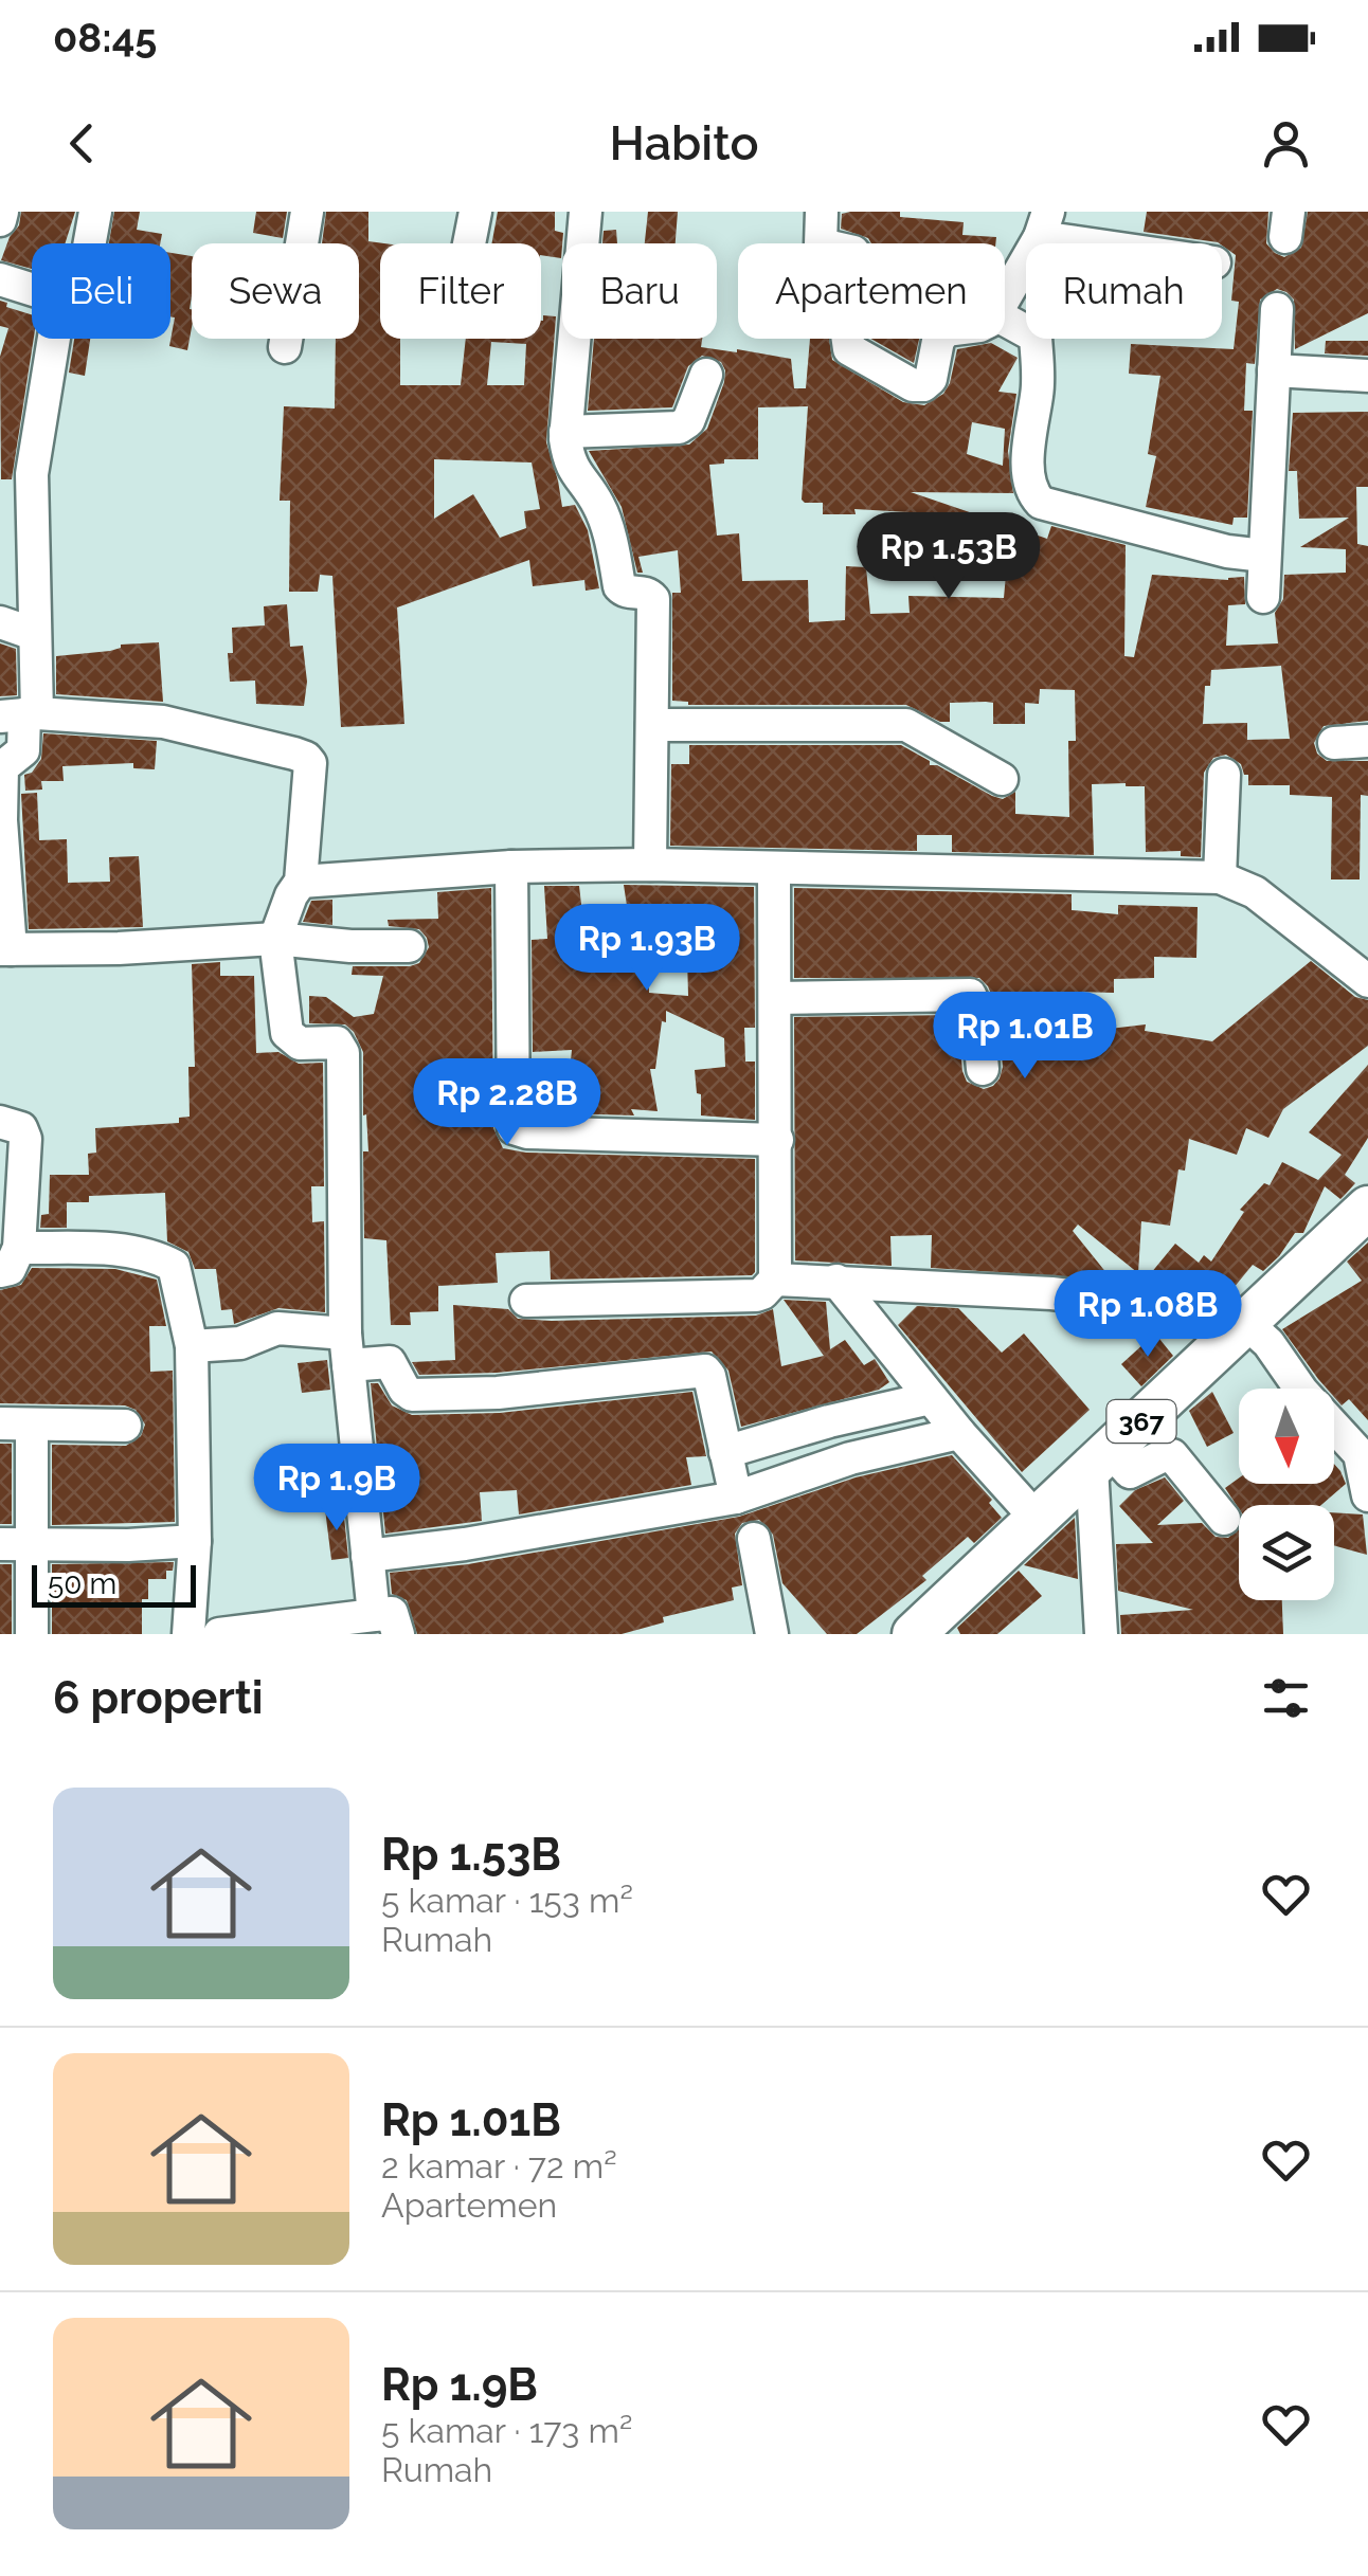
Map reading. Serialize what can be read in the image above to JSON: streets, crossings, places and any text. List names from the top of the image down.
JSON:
{
  "streets": {
    "main road": ["367"]
  },
  "scale_bar": "50 m",
  "north": "bottom",
  "page": {
    "status": "08:45",
    "header": "Habito",
    "chip": [
      "Beli",
      "Sewa",
      "Filter",
      "Baru",
      "Apartemen",
      "Rumah"
    ],
    "price": [
      "Rp 1.53B",
      "Rp 1.93B",
      "Rp 1.01B",
      "Rp 2.28B",
      "Rp 1.08B",
      "Rp 1.9B"
    ],
    "scale": "50 m",
    "heading": "6 properti",
    "list": [
      {
        "name": "Rp 1.53B",
        "note": "5 kamar · 153 m² · Rumah"
      },
      {
        "name": "Rp 1.01B",
        "note": "2 kamar · 72 m² · Apartemen"
      },
      {
        "name": "Rp 1.9B",
        "note": "5 kamar · 173 m² · Rumah"
      }
    ]
  }
}
